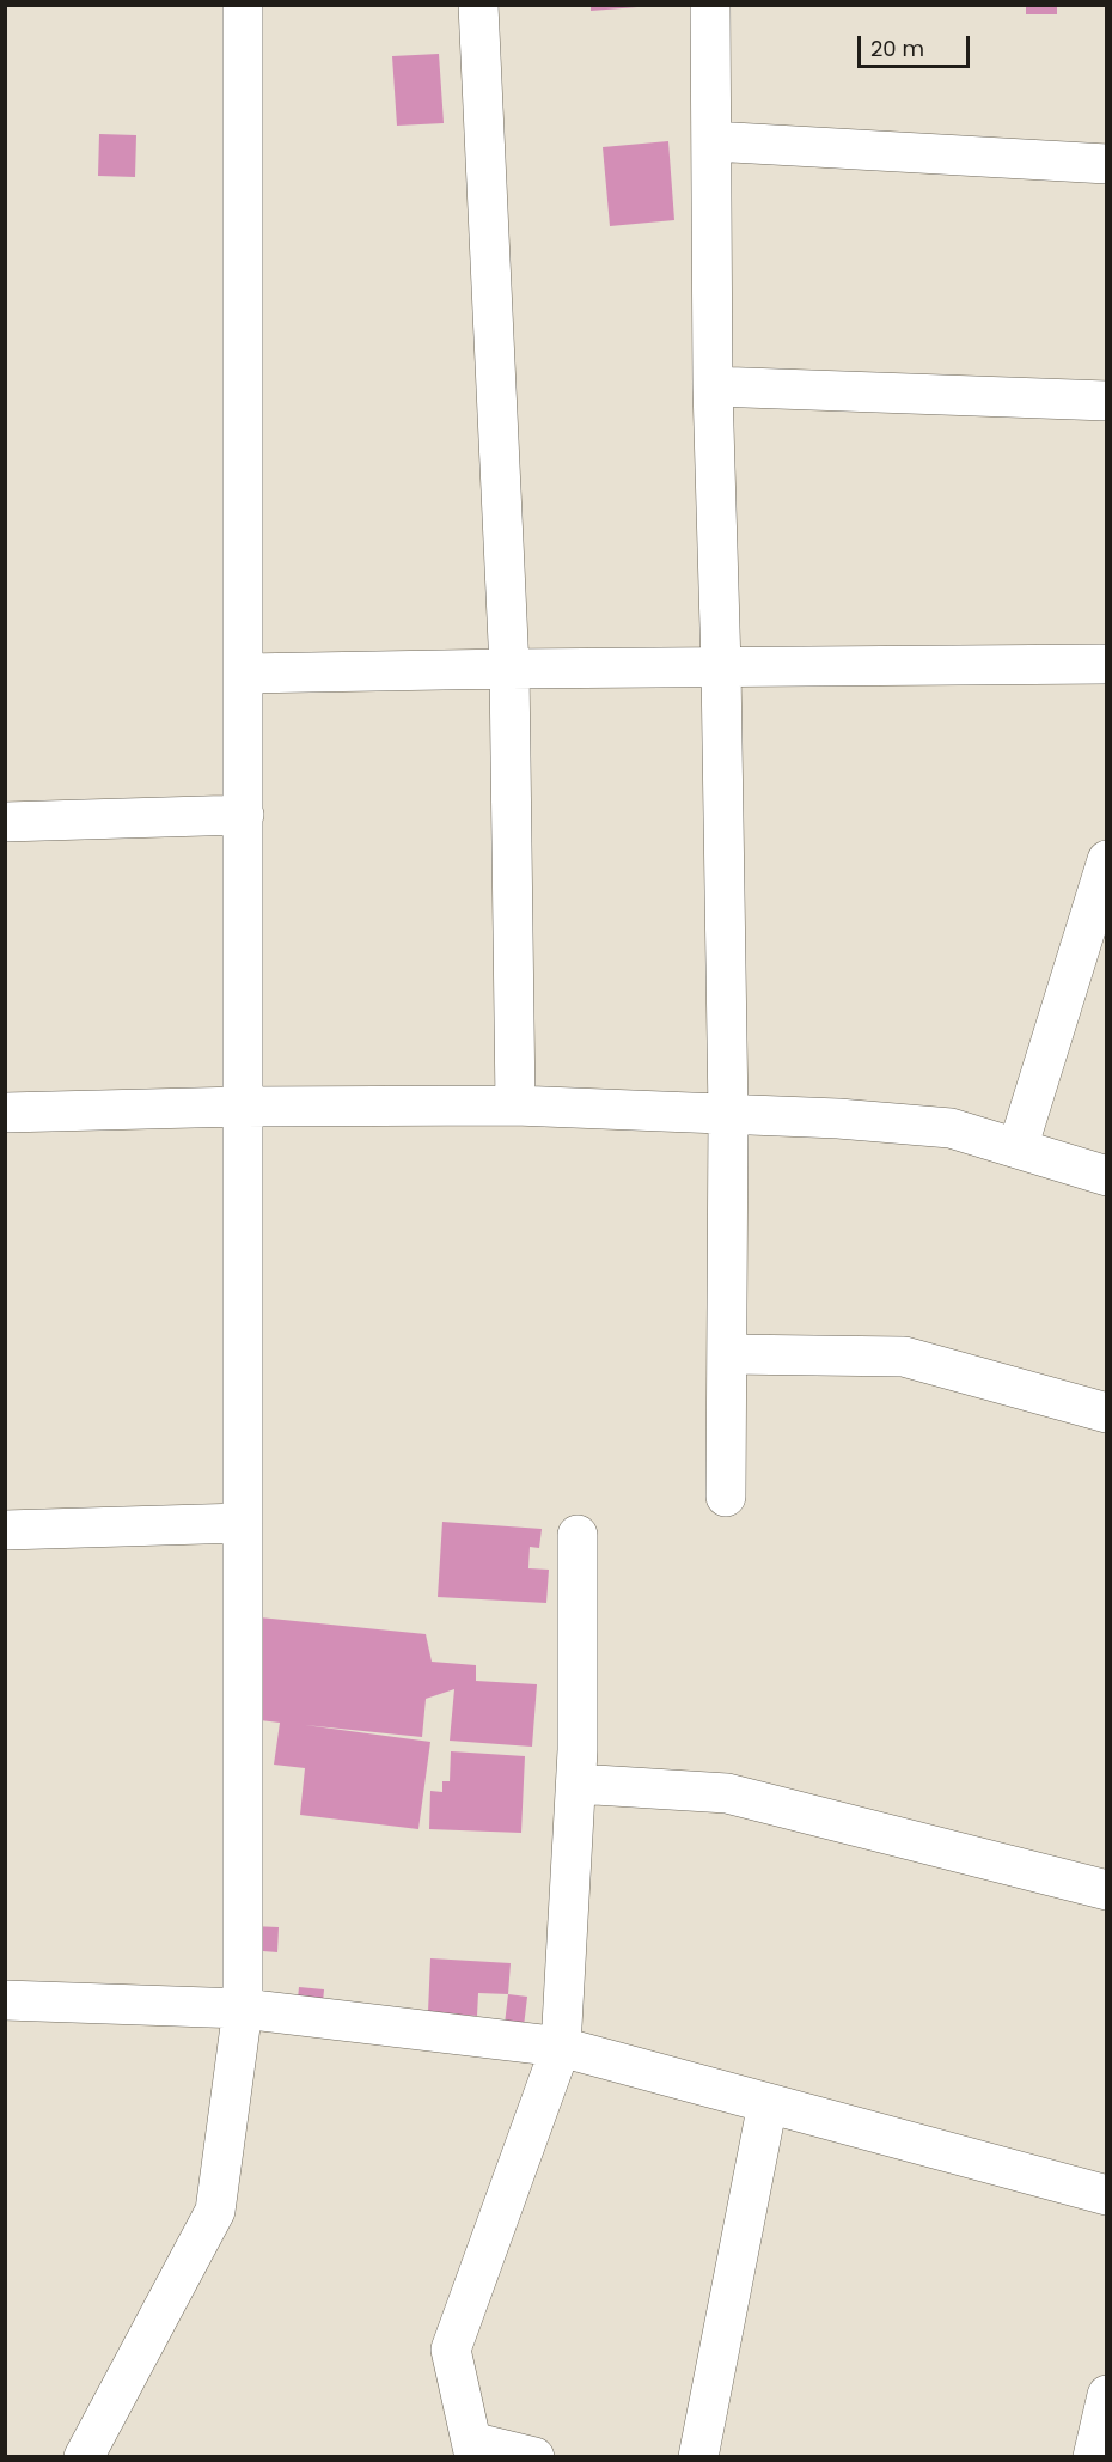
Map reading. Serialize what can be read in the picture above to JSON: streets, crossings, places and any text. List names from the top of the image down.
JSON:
{
  "scale_bar": "20 m"
}
